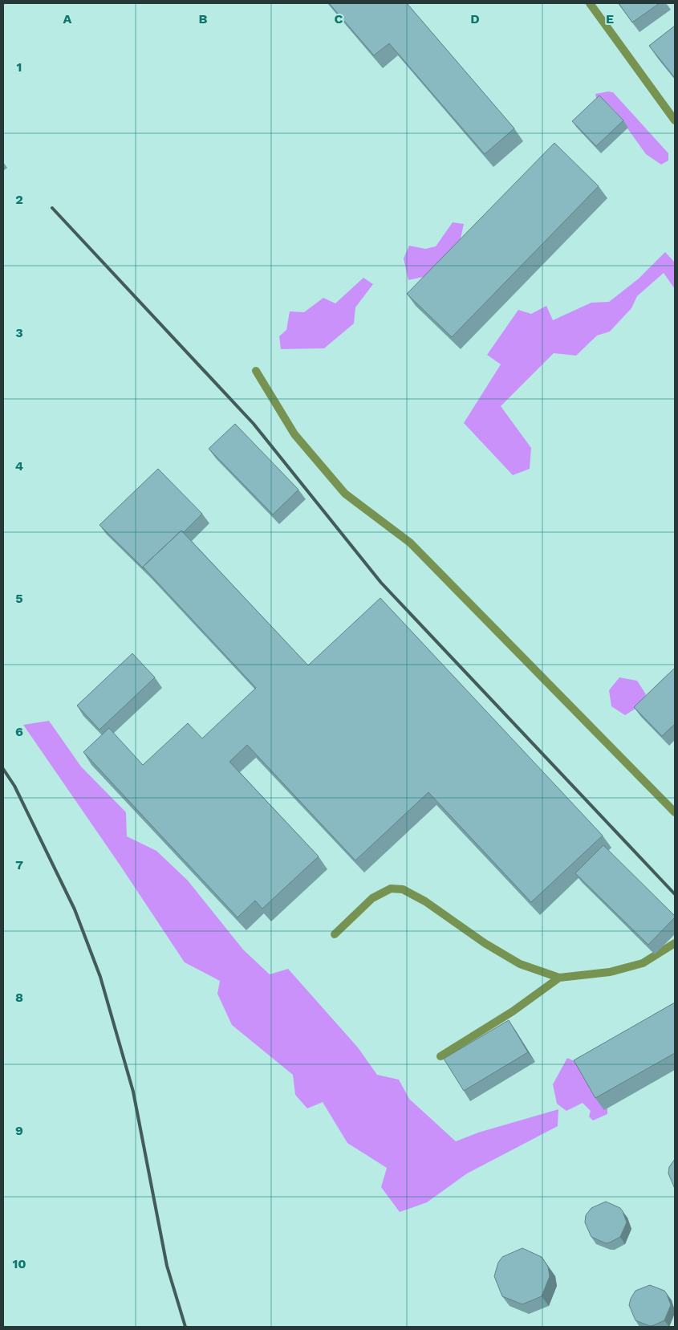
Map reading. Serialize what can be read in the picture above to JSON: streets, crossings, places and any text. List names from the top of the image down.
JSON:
{
  "grid": {
    "columns": [
      "A",
      "B",
      "C",
      "D",
      "E"
    ],
    "rows": [
      "1",
      "2",
      "3",
      "4",
      "5",
      "6",
      "7",
      "8",
      "9",
      "10"
    ]
  }
}
